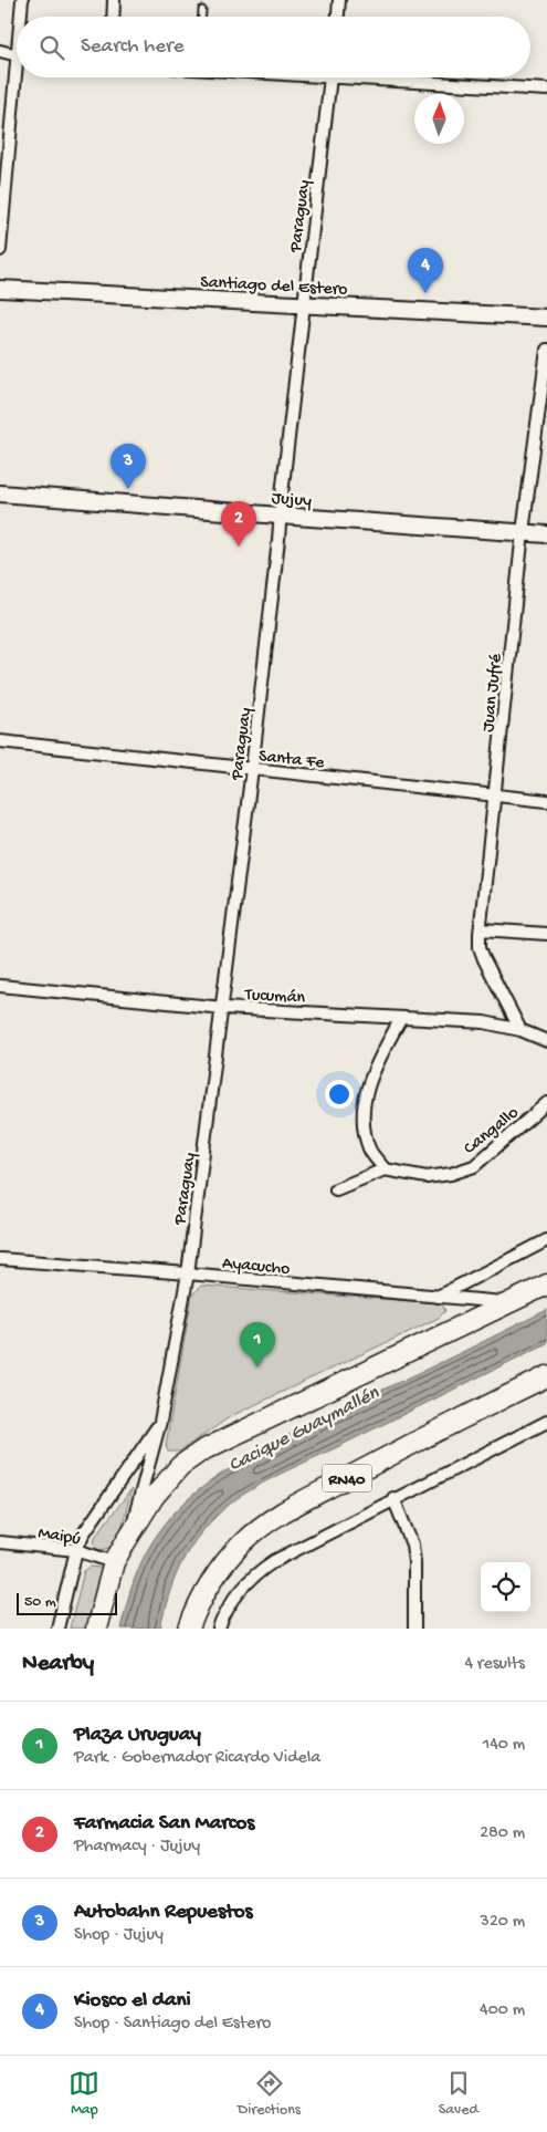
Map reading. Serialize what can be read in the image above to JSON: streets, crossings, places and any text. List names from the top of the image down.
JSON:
{
  "streets": {
    "highway": ["RN40"],
    "street": [
      "Paraguay",
      "Santiago del Estero",
      "Jujuy",
      "Juan Jufré",
      "Santa Fe",
      "Tucumán",
      "Cangallo",
      "Ayacucho",
      "Maipú"
    ]
  },
  "crossings": [
    ["Paraguay", "Santiago del Estero"],
    ["Paraguay", "Jujuy"],
    ["Paraguay", "Santa Fe"],
    ["Paraguay", "Tucumán"],
    ["Paraguay", "Ayacucho"],
    ["Paraguay", "Maipú"],
    ["Jujuy", "Juan Jufré"],
    ["Juan Jufré", "Santa Fe"],
    ["Juan Jufré", "Tucumán"]
  ],
  "water": ["Cacique Guaymallén"],
  "scale_bar": "50 m",
  "north": "top",
  "page": {
    "search": "Search here",
    "pins": [
      "4",
      "3",
      "2",
      "1"
    ],
    "scale": "50 m",
    "heading": ["Nearby", "4 results"],
    "list": [
      {
        "mark": "1",
        "name": "Plaza Uruguay",
        "note": "Park · Gobernador Ricardo Videla",
        "value": "140 m"
      },
      {
        "mark": "2",
        "name": "Farmacia San Marcos",
        "note": "Pharmacy · Jujuy",
        "value": "280 m"
      },
      {
        "mark": "3",
        "name": "Autobahn Repuestos",
        "note": "Shop · Jujuy",
        "value": "320 m"
      },
      {
        "mark": "4",
        "name": "Kiosco el dani",
        "note": "Shop · Santiago del Estero",
        "value": "400 m"
      }
    ],
    "nav": ["Map", "Directions", "Saved"]
  }
}
